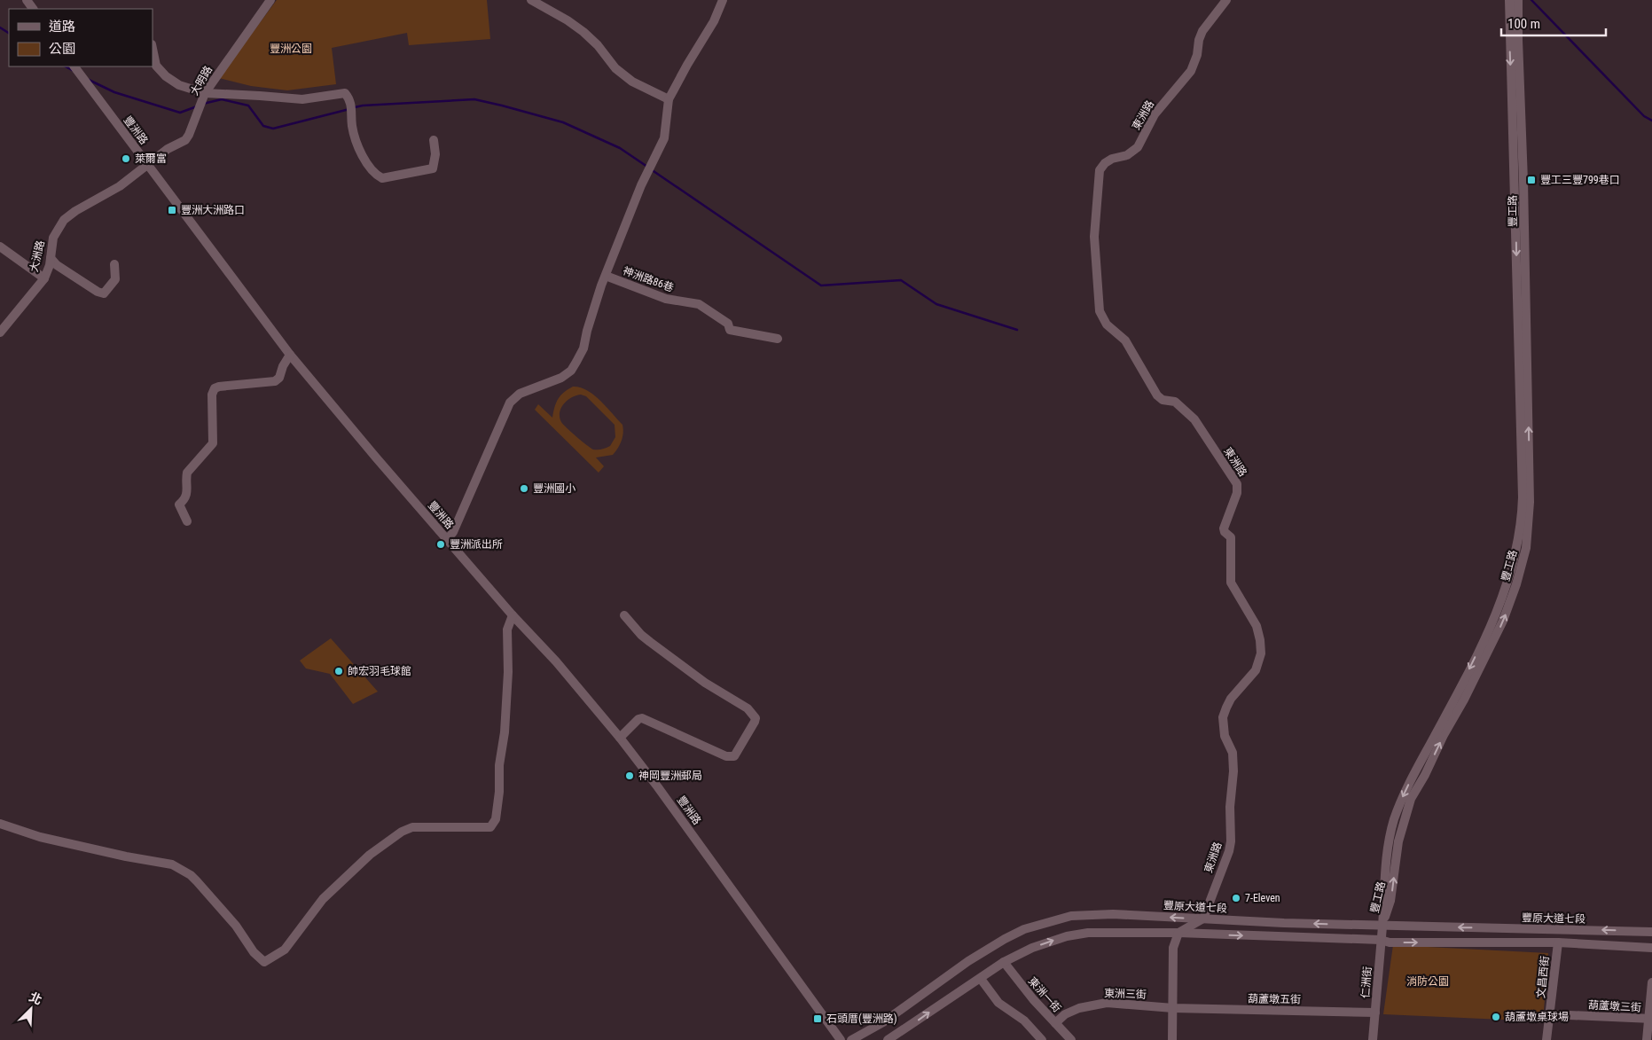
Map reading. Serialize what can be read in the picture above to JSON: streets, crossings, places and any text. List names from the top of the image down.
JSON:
{
  "streets": {
    "street": [
      "大明路",
      "東洲路",
      "豐洲路",
      "豐工路",
      "大洲路",
      "神洲路86巷",
      "豐原大道七段",
      "文昌西街",
      "仁洲街",
      "東洲三街",
      "東洲一街",
      "葫蘆墩五街",
      "葫蘆墩三街"
    ]
  },
  "crossings": [
    ["大明路", "豐洲路"],
    ["大明路", "大洲路"],
    ["東洲路", "豐原大道七段"],
    ["豐洲路", "大洲路"],
    ["豐工路", "豐原大道七段"],
    ["豐工路", "仁洲街"],
    ["豐原大道七段", "仁洲街"],
    ["文昌西街", "葫蘆墩三街"],
    ["仁洲街", "葫蘆墩五街"],
    ["東洲三街", "東洲一街"],
    ["東洲三街", "葫蘆墩五街"]
  ],
  "parks": ["豐洲公園", "消防公園"],
  "places": {
    "other": [
      "萊爾富",
      "豐洲國小",
      "豐洲派出所",
      "帥宏羽毛球館",
      "神岡豐洲郵局",
      "7-Eleven",
      "葫蘆墩桌球場"
    ],
    "transit": ["豐工三豐799巷口", "豐洲大洲路口", "石頭厝(豐洲路)"]
  },
  "legend": ["道路", "公園"],
  "scale_bar": "100 m",
  "north": "top right"
}
